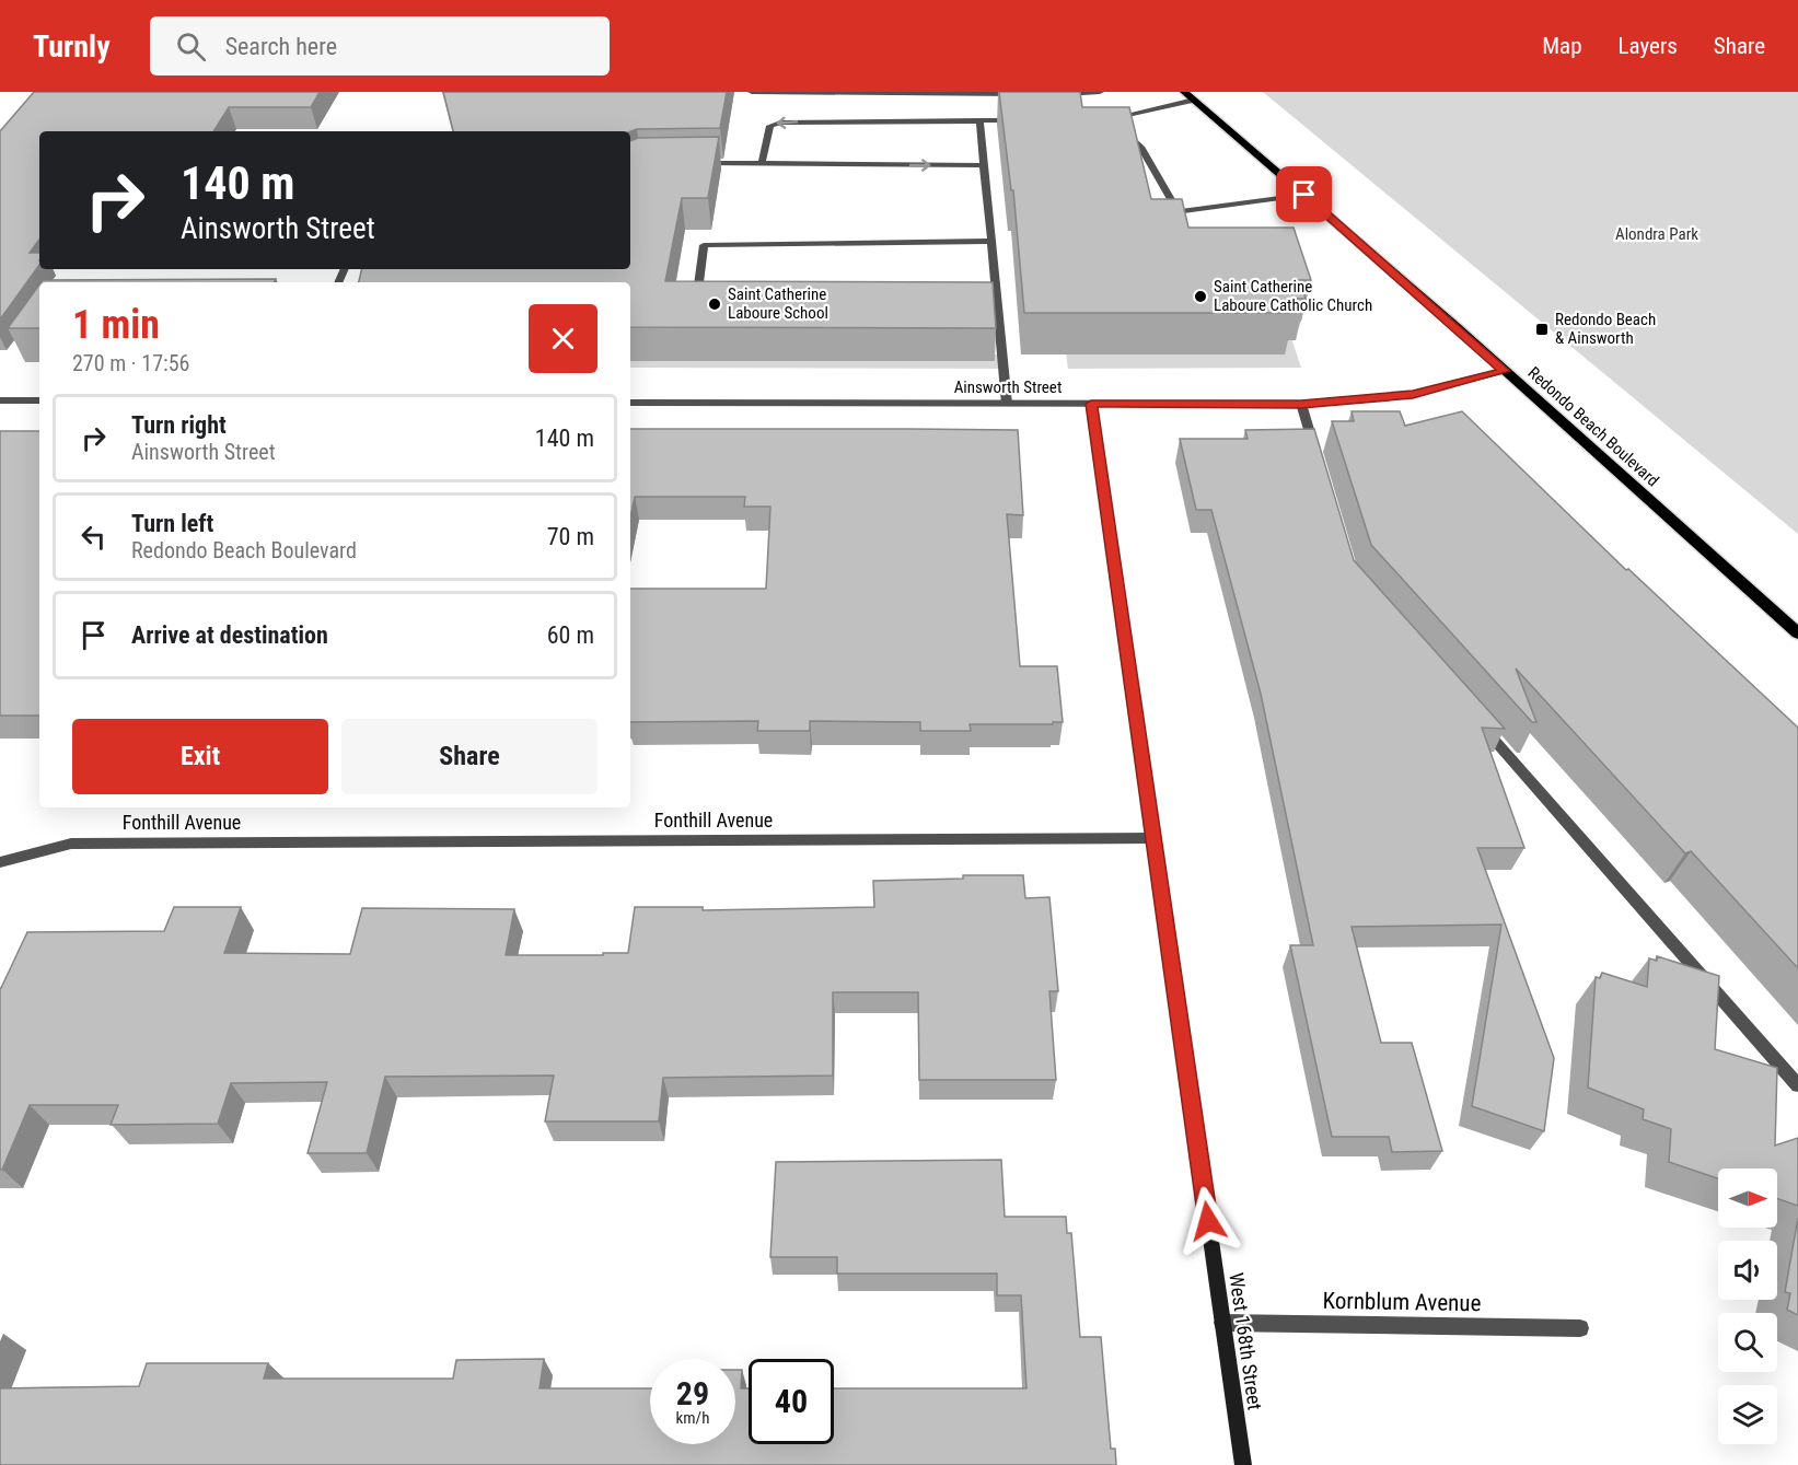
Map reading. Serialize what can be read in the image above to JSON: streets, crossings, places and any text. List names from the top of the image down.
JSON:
{
  "streets": {
    "main road": ["Redondo Beach Boulevard"],
    "street": [
      "Ainsworth Street",
      "Fonthill Avenue",
      "Kornblum Avenue",
      "West 168th Street"
    ]
  },
  "crossings": [
    ["Ainsworth Street", "Redondo Beach Boulevard"],
    ["Ainsworth Street", "West 168th Street"],
    ["Fonthill Avenue", "West 168th Street"],
    ["Kornblum Avenue", "West 168th Street"]
  ],
  "parks": ["Alondra Park"],
  "places": {
    "other": ["Saint Catherine Laboure Catholic Church", "Saint Catherine Laboure School"],
    "transit": ["Redondo Beach & Ainsworth"]
  },
  "north": "right",
  "page": {
    "header": "Turnly",
    "search": "Search here",
    "nav": ["Map", "Layers", "Share"],
    "turn": ["140 m", "Ainsworth Street"],
    "heading": ["1 min", "270 m · 17:56"],
    "list": [
      {
        "name": "Turn right",
        "note": "Ainsworth Street",
        "value": "140 m"
      },
      {
        "name": "Turn left",
        "note": "Redondo Beach Boulevard",
        "value": "70 m"
      },
      {
        "name": "Arrive at destination",
        "value": "60 m"
      }
    ],
    "buttons": ["Exit", "Share"],
    "speed": "29 km/h",
    "limit": "40"
  }
}
